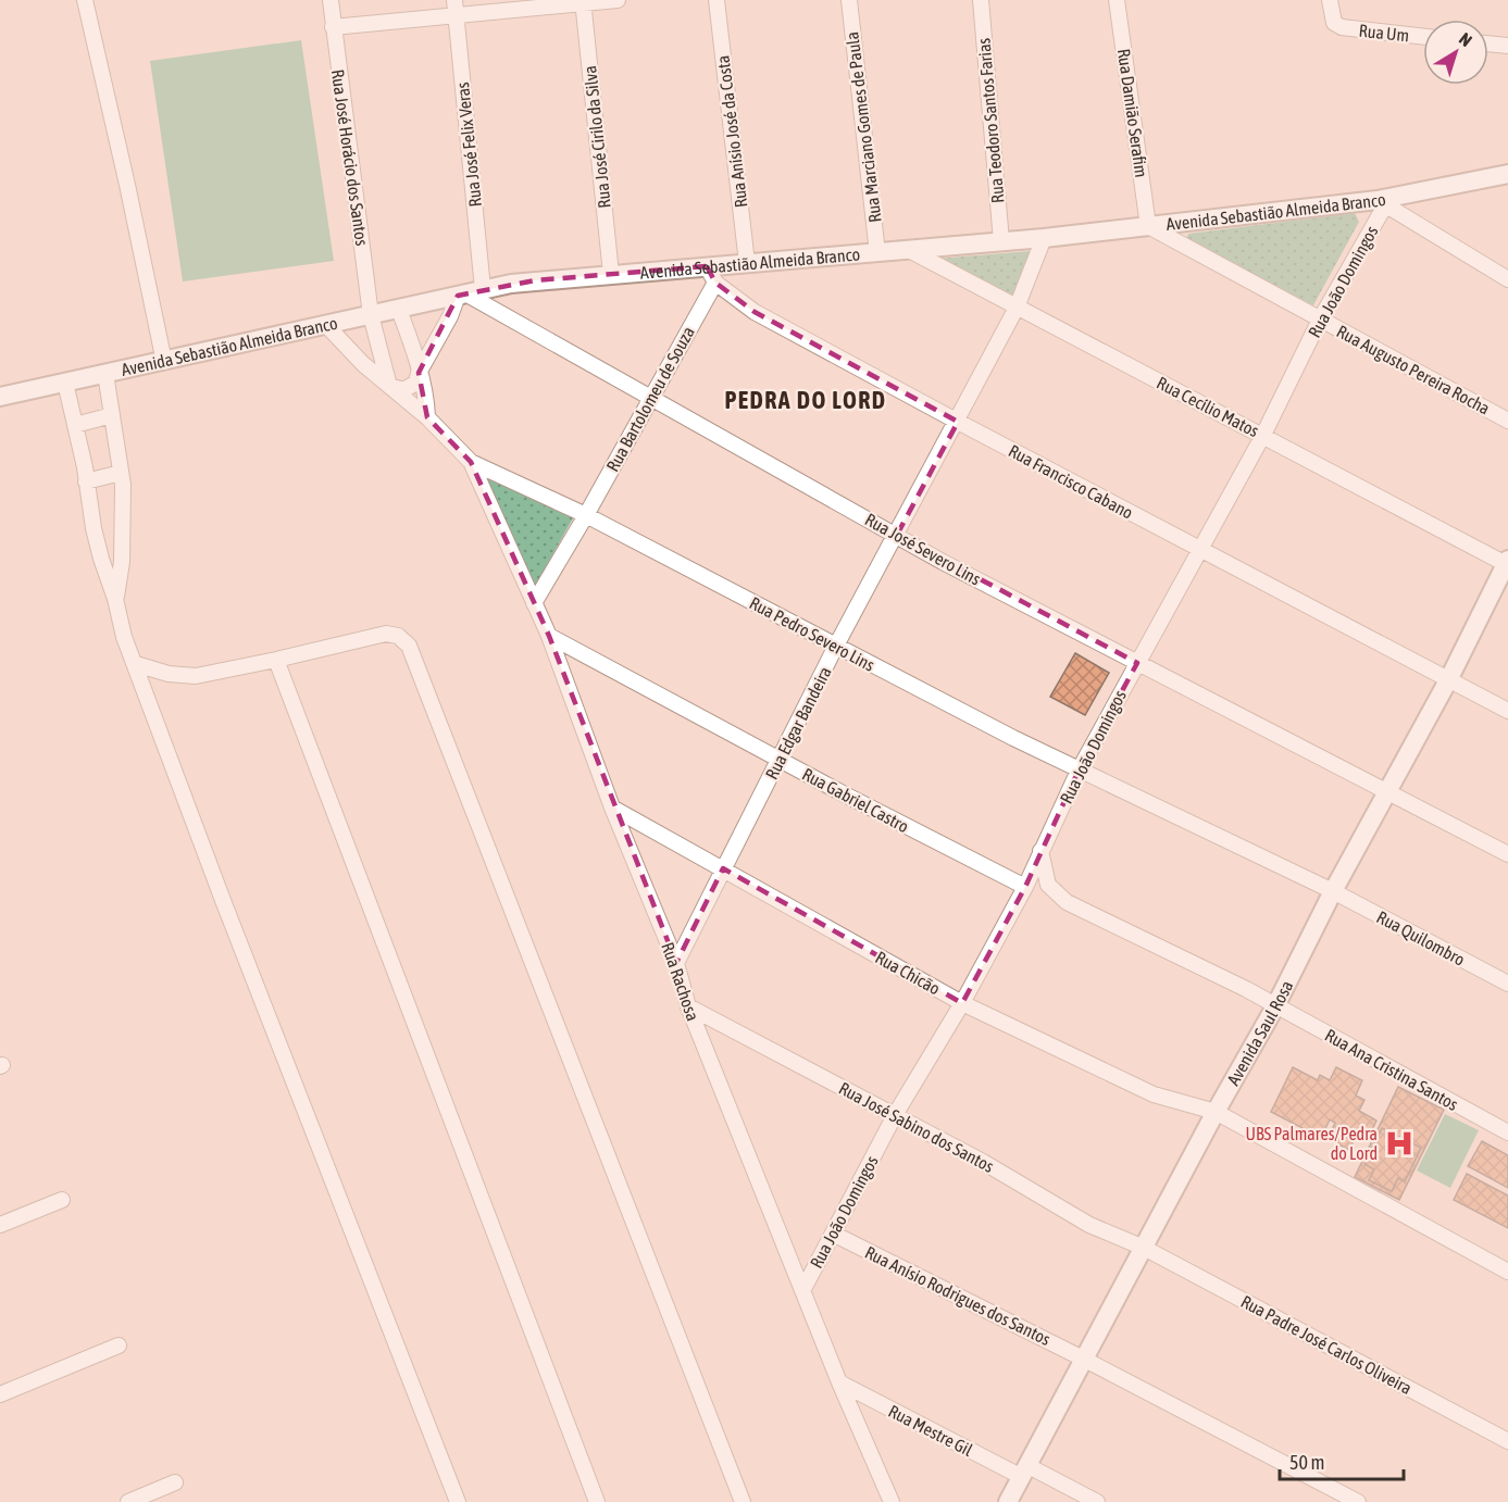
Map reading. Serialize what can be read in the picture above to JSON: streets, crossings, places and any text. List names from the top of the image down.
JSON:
{
  "streets": {
    "street": [
      "Rua Um",
      "Rua Damião Serafim",
      "Rua Teodoro Santos Farias",
      "Rua Marciano Gomes de Paula",
      "Rua Anísio José da Costa",
      "Rua José Cirilo da Silva",
      "Rua José Felix Veras",
      "Rua José Horácio dos Santos",
      "Avenida Sebastião Almeida Branco",
      "Rua João Domingos",
      "Rua Augusto Pereira Rocha",
      "Rua Bartolomeu de Souza",
      "Rua Cecílio Matos",
      "Rua Francisco Cabano",
      "Rua José Severo Lins",
      "Rua Pedro Severo Lins",
      "Rua Edgar Bandeira",
      "Rua Gabriel Castro",
      "Rua Quilombro",
      "Rua Chicão",
      "Rua Rachosa",
      "Avenida Saul Rosa",
      "Rua Ana Cristina Santos",
      "Rua José Sabino dos Santos",
      "Rua Anísio Rodrigues dos Santos",
      "Rua Padre José Carlos Oliveira",
      "Rua Mestre Gil"
    ]
  },
  "crossings": [
    ["Rua Damião Serafim", "Avenida Sebastião Almeida Branco"],
    ["Rua Damião Serafim", "Rua Augusto Pereira Rocha"],
    ["Rua Teodoro Santos Farias", "Avenida Sebastião Almeida Branco"],
    ["Rua Marciano Gomes de Paula", "Avenida Sebastião Almeida Branco"],
    ["Rua Anísio José da Costa", "Avenida Sebastião Almeida Branco"],
    ["Rua José Cirilo da Silva", "Avenida Sebastião Almeida Branco"],
    ["Rua José Felix Veras", "Avenida Sebastião Almeida Branco"],
    ["Rua José Felix Veras", "Rua José Severo Lins"],
    ["Rua José Horácio dos Santos", "Avenida Sebastião Almeida Branco"],
    ["Avenida Sebastião Almeida Branco", "Rua João Domingos"],
    ["Avenida Sebastião Almeida Branco", "Rua Augusto Pereira Rocha"],
    ["Avenida Sebastião Almeida Branco", "Rua Cecílio Matos"],
    ["Avenida Sebastião Almeida Branco", "Rua Francisco Cabano"],
    ["Avenida Sebastião Almeida Branco", "Rua José Severo Lins"],
    ["Avenida Sebastião Almeida Branco", "Rua Pedro Severo Lins"],
    ["Avenida Sebastião Almeida Branco", "Rua Edgar Bandeira"],
    ["Rua João Domingos", "Rua Augusto Pereira Rocha"],
    ["Rua João Domingos", "Rua Cecílio Matos"],
    ["Rua João Domingos", "Rua Francisco Cabano"],
    ["Rua João Domingos", "Rua José Severo Lins"],
    ["Rua João Domingos", "Rua Pedro Severo Lins"],
    ["Rua João Domingos", "Rua Gabriel Castro"],
    ["Rua João Domingos", "Rua Chicão"],
    ["Rua João Domingos", "Rua Rachosa"],
    ["Rua João Domingos", "Rua José Sabino dos Santos"],
    ["Rua João Domingos", "Rua Anísio Rodrigues dos Santos"],
    ["Rua Bartolomeu de Souza", "Rua Francisco Cabano"],
    ["Rua Bartolomeu de Souza", "Rua José Severo Lins"],
    ["Rua Bartolomeu de Souza", "Rua Pedro Severo Lins"],
    ["Rua Bartolomeu de Souza", "Rua Rachosa"],
    ["Rua Cecílio Matos", "Rua Edgar Bandeira"],
    ["Rua Cecílio Matos", "Avenida Saul Rosa"],
    ["Rua Francisco Cabano", "Rua Edgar Bandeira"],
    ["Rua Francisco Cabano", "Avenida Saul Rosa"],
    ["Rua José Severo Lins", "Rua Edgar Bandeira"],
    ["Rua José Severo Lins", "Avenida Saul Rosa"],
    ["Rua Pedro Severo Lins", "Rua Edgar Bandeira"],
    ["Rua Pedro Severo Lins", "Rua Quilombro"],
    ["Rua Pedro Severo Lins", "Rua Rachosa"],
    ["Rua Pedro Severo Lins", "Avenida Saul Rosa"],
    ["Rua Edgar Bandeira", "Rua Gabriel Castro"],
    ["Rua Edgar Bandeira", "Rua Chicão"],
    ["Rua Edgar Bandeira", "Rua Rachosa"],
    ["Rua Gabriel Castro", "Rua Rachosa"],
    ["Rua Quilombro", "Avenida Saul Rosa"],
    ["Rua Chicão", "Rua Rachosa"],
    ["Rua Chicão", "Avenida Saul Rosa"],
    ["Rua Rachosa", "Rua José Sabino dos Santos"],
    ["Rua Rachosa", "Rua Mestre Gil"],
    ["Avenida Saul Rosa", "Rua Ana Cristina Santos"],
    ["Avenida Saul Rosa", "Rua José Sabino dos Santos"],
    ["Avenida Saul Rosa", "Rua Anísio Rodrigues dos Santos"],
    ["Avenida Saul Rosa", "Rua Padre José Carlos Oliveira"],
    ["Avenida Saul Rosa", "Rua Mestre Gil"],
    ["Rua José Sabino dos Santos", "Rua Padre José Carlos Oliveira"]
  ],
  "districts": ["PEDRA DO LORD"],
  "places": {
    "hospital": ["UBS Palmares/Pedra do Lord"]
  },
  "scale_bar": "50 m",
  "north": "top right"
}
